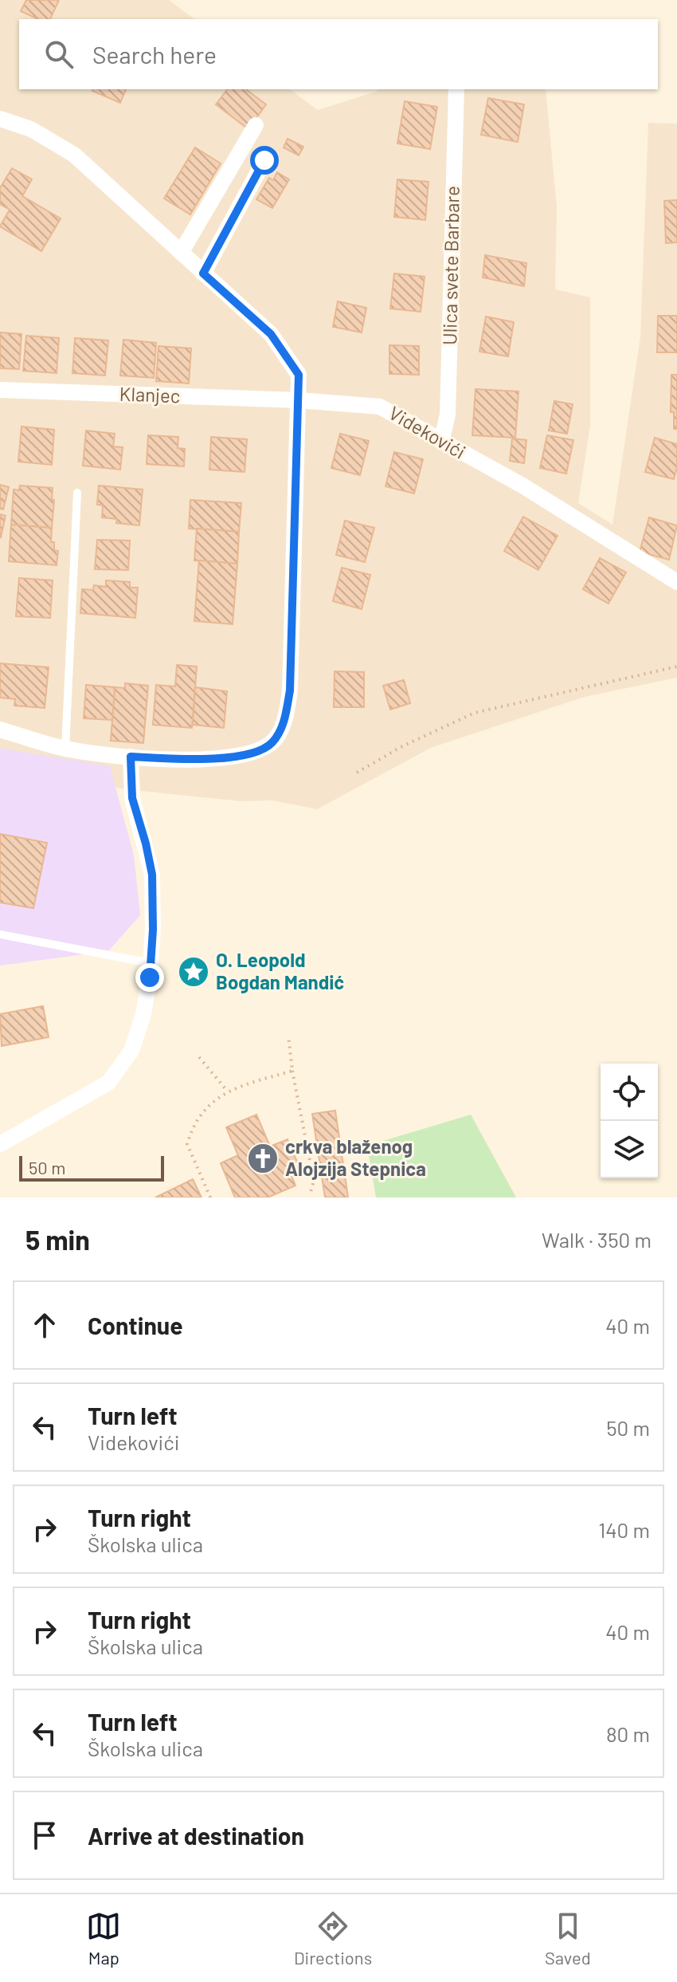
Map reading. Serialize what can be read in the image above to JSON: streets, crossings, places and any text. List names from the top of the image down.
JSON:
{
  "streets": {
    "street": ["Ulica svete Barbare", "Klanjec", "Videkovići"]
  },
  "crossings": [
    ["Ulica svete Barbare", "Videkovići"],
    ["Klanjec", "Videkovići"]
  ],
  "places": {
    "place": ["O. Leopold Bogdan Mandić"],
    "church": ["crkva blaženog Alojzija Stepnica"]
  },
  "scale_bar": "50 m",
  "page": {
    "search": "Search here",
    "scale": "50 m",
    "heading": ["5 min", "Walk · 350 m"],
    "list": [
      ["Continue", "40 m"],
      ["Turn left", "Videkovići", "50 m"],
      ["Turn right", "Školska ulica", "140 m"],
      ["Turn right", "Školska ulica", "40 m"],
      ["Turn left", "Školska ulica", "80 m"],
      "Arrive at destination"
    ],
    "nav": ["Map", "Directions", "Saved"]
  }
}
